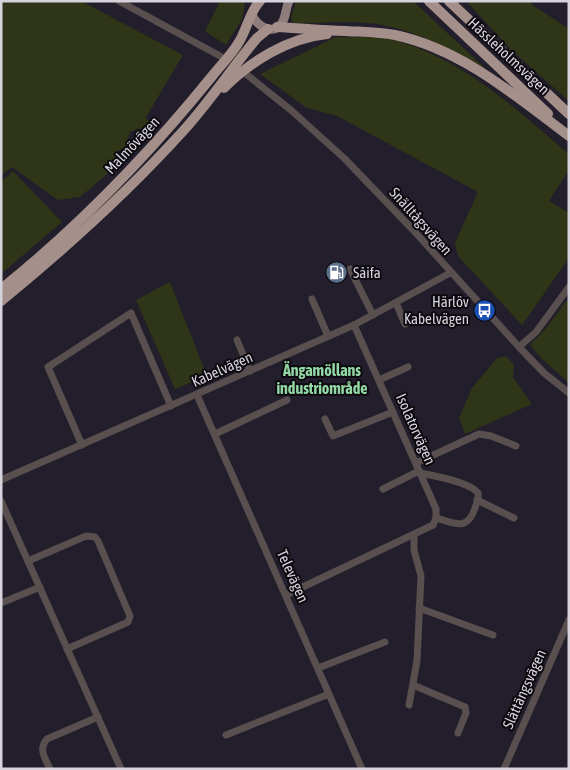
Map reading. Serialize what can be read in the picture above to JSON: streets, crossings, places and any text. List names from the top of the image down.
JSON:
{
  "streets": {
    "highway": ["Hässleholmsvägen", "Malmövägen"],
    "street": [
      "Snälltågsvägen",
      "Kabelvägen",
      "Isolatorvägen",
      "Televägen",
      "Slättängsvägen"
    ]
  },
  "crossings": [
    ["Snälltågsvägen", "Kabelvägen"],
    ["Kabelvägen", "Isolatorvägen"],
    ["Kabelvägen", "Televägen"]
  ],
  "districts": ["Ängamöllans industriområde"],
  "places": {
    "fuel station": ["Såifa"],
    "bus stop": ["Härlöv Kabelvägen"]
  }
}
